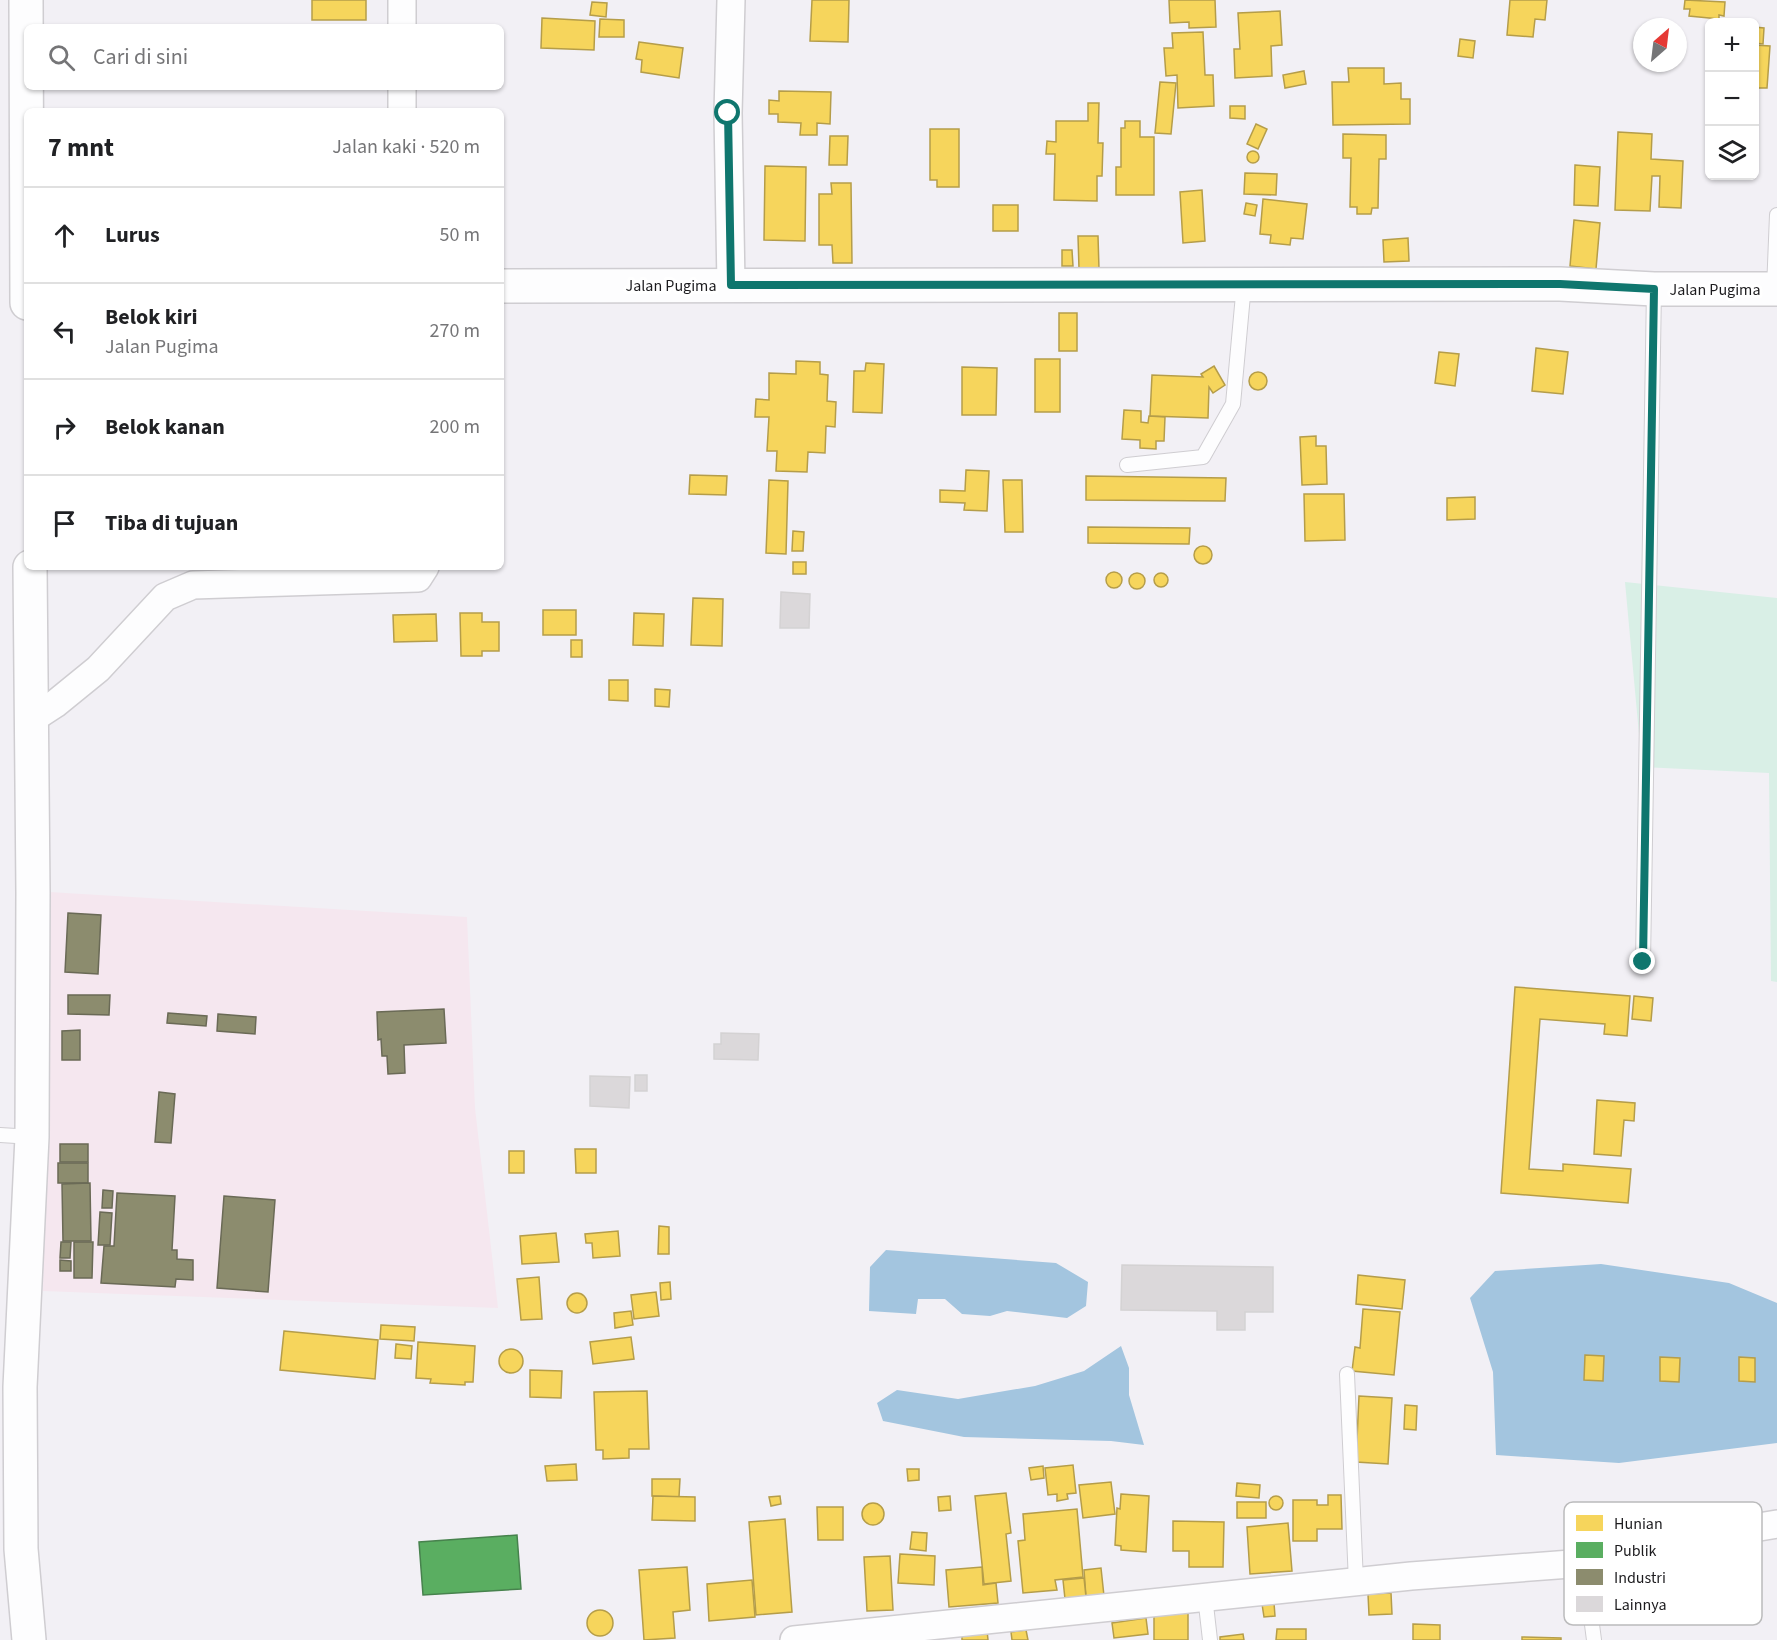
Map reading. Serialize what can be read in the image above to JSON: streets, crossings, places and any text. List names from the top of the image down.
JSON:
{
  "streets": {
    "main road": ["Jalan Pugima"]
  },
  "legend": [
    "Hunian",
    "Publik",
    "Industri",
    "Lainnya"
  ],
  "north": "top right",
  "page": {
    "map_buttons": ["+", "−"],
    "search": "Cari di sini",
    "heading": ["7 mnt", "Jalan kaki · 520 m"],
    "list": [
      ["Lurus", "50 m"],
      ["Belok kiri", "Jalan Pugima", "270 m"],
      ["Belok kanan", "200 m"],
      "Tiba di tujuan"
    ]
  }
}
